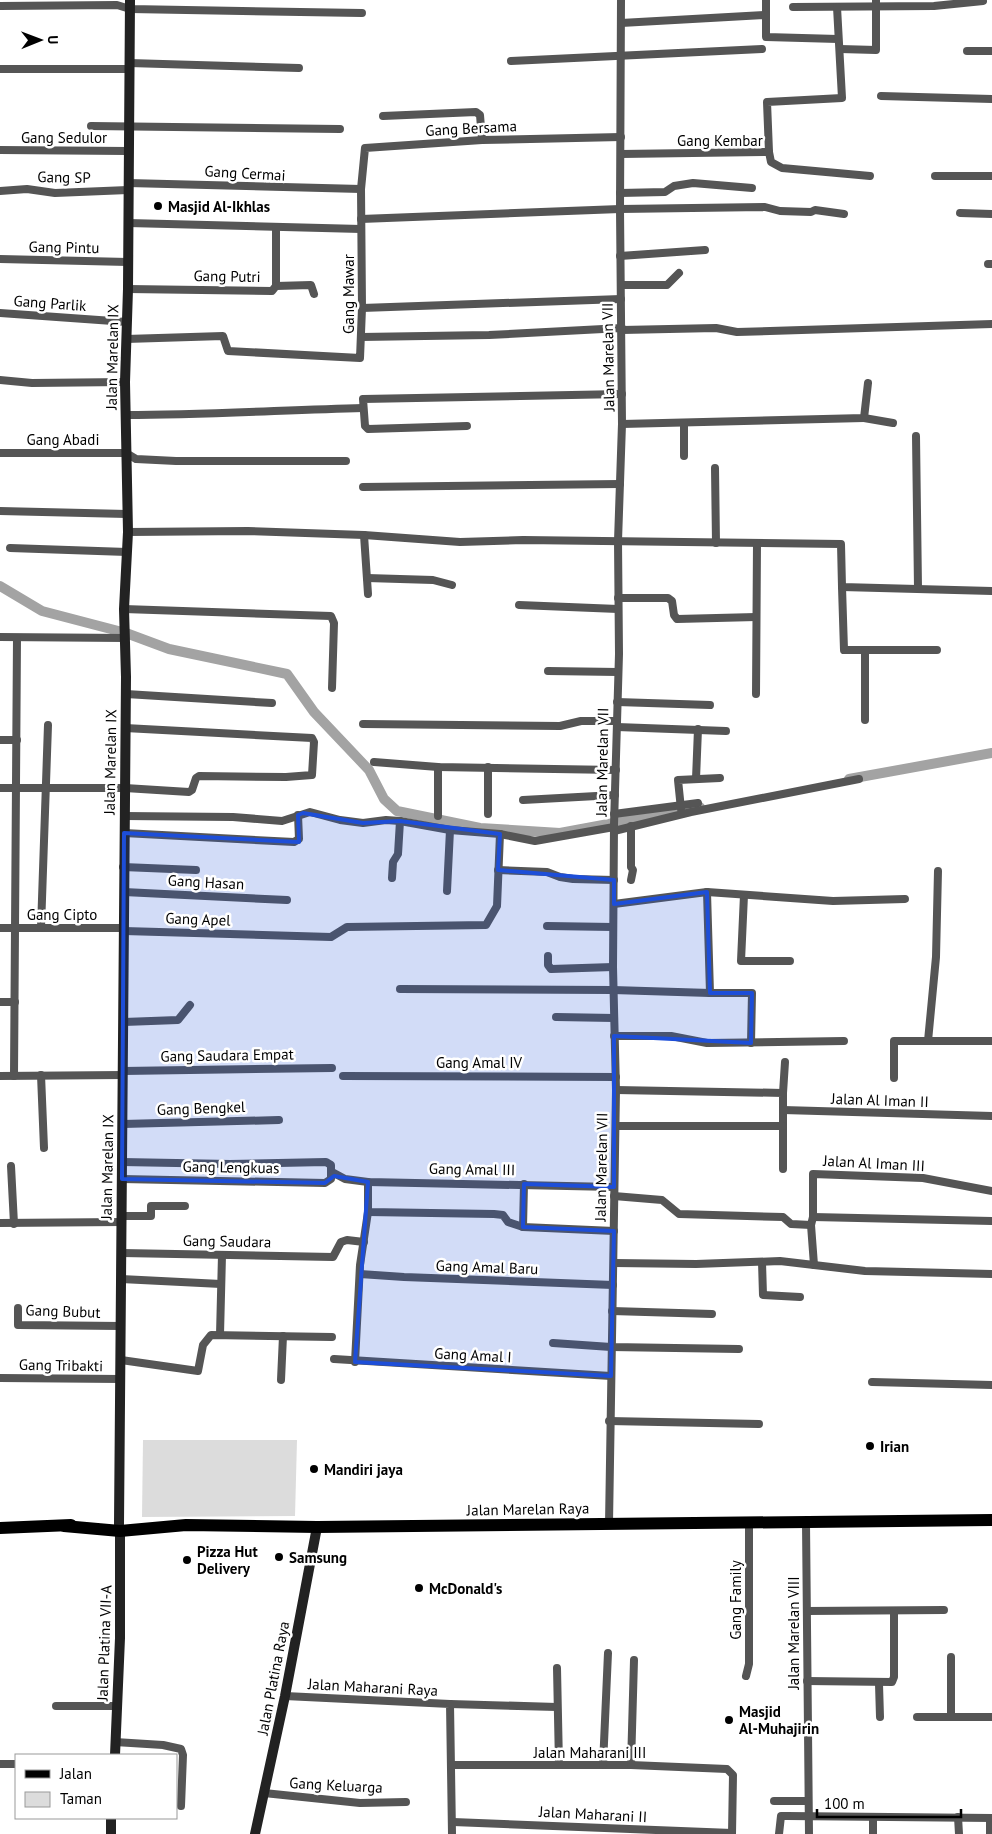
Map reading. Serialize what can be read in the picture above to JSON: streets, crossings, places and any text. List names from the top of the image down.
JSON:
{
  "streets": {
    "main road": [
      "Jalan Marelan IX",
      "Jalan Marelan Raya",
      "Jalan Platina VII-A",
      "Jalan Platina Raya"
    ],
    "street": [
      "Gang Bersama",
      "Gang Sedulor",
      "Gang Kembar",
      "Gang Cermai",
      "Gang SP",
      "Gang Pintu",
      "Gang Putri",
      "Gang Mawar",
      "Gang Parlik",
      "Jalan Marelan VII",
      "Gang Abadi",
      "Gang Hasan",
      "Gang Cipto",
      "Gang Apel",
      "Gang Saudara Empat",
      "Gang Amal IV",
      "Jalan Al Iman II",
      "Gang Bengkel",
      "Jalan Al Iman III",
      "Gang Lengkuas",
      "Gang Amal III",
      "Gang Saudara",
      "Gang Amal Baru",
      "Gang Bubut",
      "Gang Amal I",
      "Gang Tribakti",
      "Gang Family",
      "Jalan Marelan VIII",
      "Jalan Maharani Raya",
      "Jalan Maharani III",
      "Gang Keluarga",
      "Jalan Maharani II"
    ]
  },
  "crossings": [
    ["Gang Bersama", "Gang Cermai"],
    ["Gang Bersama", "Gang Mawar"],
    ["Gang Bersama", "Jalan Marelan VII"],
    ["Gang Sedulor", "Jalan Marelan IX"],
    ["Gang Kembar", "Jalan Marelan VII"],
    ["Gang Cermai", "Gang SP"],
    ["Gang Cermai", "Gang Mawar"],
    ["Gang Cermai", "Jalan Marelan IX"],
    ["Gang SP", "Jalan Marelan IX"],
    ["Gang Pintu", "Jalan Marelan IX"],
    ["Gang Putri", "Jalan Marelan IX"],
    ["Gang Mawar", "Jalan Marelan IX"],
    ["Gang Parlik", "Jalan Marelan IX"],
    ["Jalan Marelan IX", "Gang Abadi"],
    ["Jalan Marelan IX", "Gang Hasan"],
    ["Jalan Marelan IX", "Gang Cipto"],
    ["Jalan Marelan IX", "Gang Apel"],
    ["Jalan Marelan IX", "Gang Saudara Empat"],
    ["Jalan Marelan IX", "Gang Bengkel"],
    ["Jalan Marelan IX", "Gang Lengkuas"],
    ["Jalan Marelan IX", "Gang Amal III"],
    ["Jalan Marelan IX", "Gang Saudara"],
    ["Jalan Marelan IX", "Gang Bubut"],
    ["Jalan Marelan IX", "Gang Tribakti"],
    ["Jalan Marelan IX", "Jalan Marelan Raya"],
    ["Jalan Marelan IX", "Jalan Platina VII-A"],
    ["Jalan Marelan VII", "Gang Amal IV"],
    ["Jalan Marelan VII", "Gang Amal III"],
    ["Jalan Marelan VII", "Gang Amal Baru"],
    ["Jalan Marelan VII", "Gang Amal I"],
    ["Jalan Marelan VII", "Jalan Marelan Raya"],
    ["Gang Cipto", "Gang Apel"],
    ["Gang Lengkuas", "Gang Amal III"],
    ["Jalan Marelan Raya", "Gang Family"],
    ["Jalan Marelan Raya", "Jalan Marelan VIII"],
    ["Jalan Marelan Raya", "Jalan Platina VII-A"],
    ["Jalan Marelan Raya", "Jalan Platina Raya"],
    ["Jalan Platina Raya", "Jalan Maharani Raya"],
    ["Jalan Platina Raya", "Gang Keluarga"],
    ["Jalan Maharani Raya", "Jalan Maharani III"],
    ["Jalan Maharani Raya", "Jalan Maharani II"],
    ["Jalan Maharani III", "Jalan Maharani II"]
  ],
  "places": [
    "Masjid Al-Ikhlas",
    "Irian",
    "Mandiri jaya",
    "Samsung",
    "Pizza Hut Delivery",
    "McDonald's",
    "Masjid Al-Muhajirin"
  ],
  "legend": ["Jalan", "Taman"],
  "scale_bar": "100 m",
  "north": "right"
}
